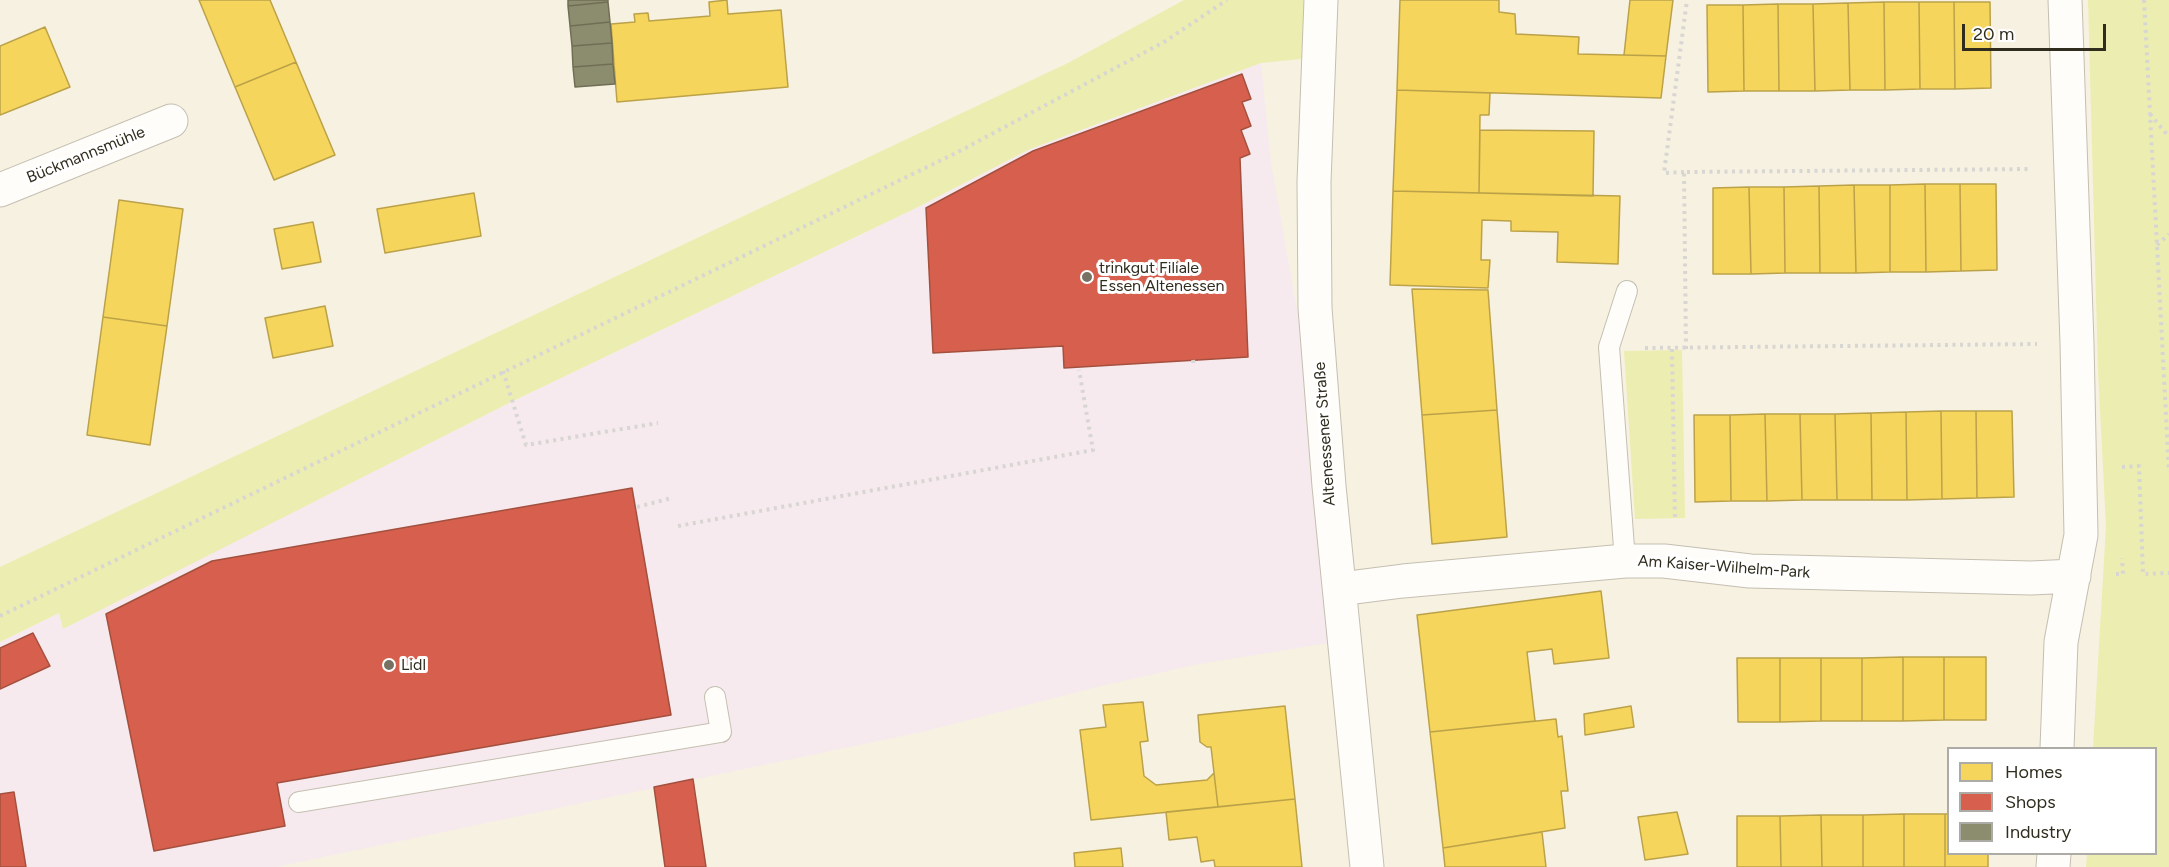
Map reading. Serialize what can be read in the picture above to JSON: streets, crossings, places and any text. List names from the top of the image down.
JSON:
{
  "streets": {
    "street": ["Bückmannsmühle", "Altenessener Straße", "Am Kaiser-Wilhelm-Park"]
  },
  "crossings": [
    ["Altenessener Straße", "Am Kaiser-Wilhelm-Park"]
  ],
  "places": ["trinkgut Filiale Essen Altenessen", "Lidl"],
  "legend": ["Homes", "Shops", "Industry"],
  "scale_bar": "20 m"
}
